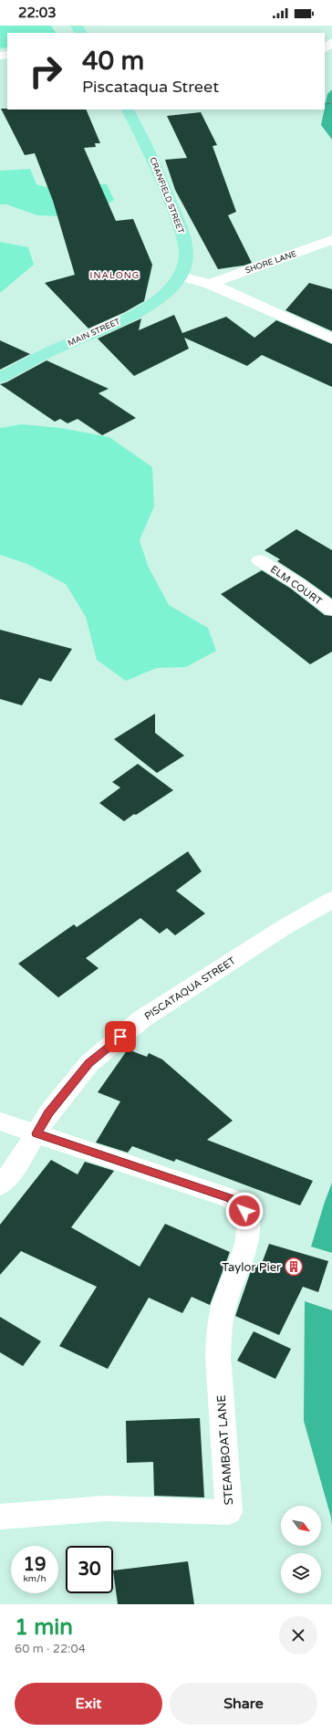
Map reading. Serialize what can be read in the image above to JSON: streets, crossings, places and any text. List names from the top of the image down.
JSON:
{
  "streets": {
    "main road": ["CRANFIELD STREET", "MAIN STREET"],
    "street": [
      "SHORE LANE",
      "ELM COURT",
      "PISCATAQUA STREET",
      "STEAMBOAT LANE"
    ]
  },
  "crossings": [
    ["CRANFIELD STREET", "MAIN STREET"],
    ["PISCATAQUA STREET", "STEAMBOAT LANE"]
  ],
  "districts": ["INALONG"],
  "places": {
    "building": ["Taylor Pier"]
  },
  "north": "bottom right",
  "page": {
    "status": "22:03",
    "turn": ["40 m", "Piscataqua Street"],
    "speed": "19 km/h",
    "limit": "30",
    "heading": ["1 min", "60 m · 22:04"],
    "buttons": ["Exit", "Share"]
  }
}
